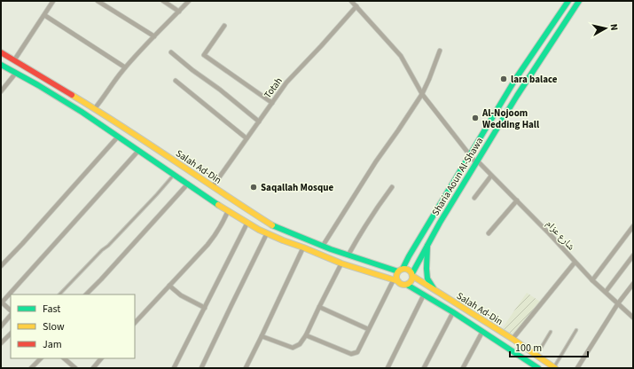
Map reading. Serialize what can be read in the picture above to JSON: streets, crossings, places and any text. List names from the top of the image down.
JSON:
{
  "streets": {
    "main road": ["Salah Ad-Din", "Sharia Aoun Al-Shawa"],
    "street": ["Totah", "شارع عزام"]
  },
  "crossings": [
    ["Totah", "Salah Ad-Din"],
    ["Totah", "شارع عزام"],
    ["Salah Ad-Din", "Sharia Aoun Al-Shawa"],
    ["Sharia Aoun Al-Shawa", "شارع عزام"]
  ],
  "places": ["lara balace", "Al-Nojoom Wedding Hall", "Saqallah Mosque"],
  "legend": ["Fast", "Slow", "Jam"],
  "scale_bar": "100 m",
  "north": "right"
}
